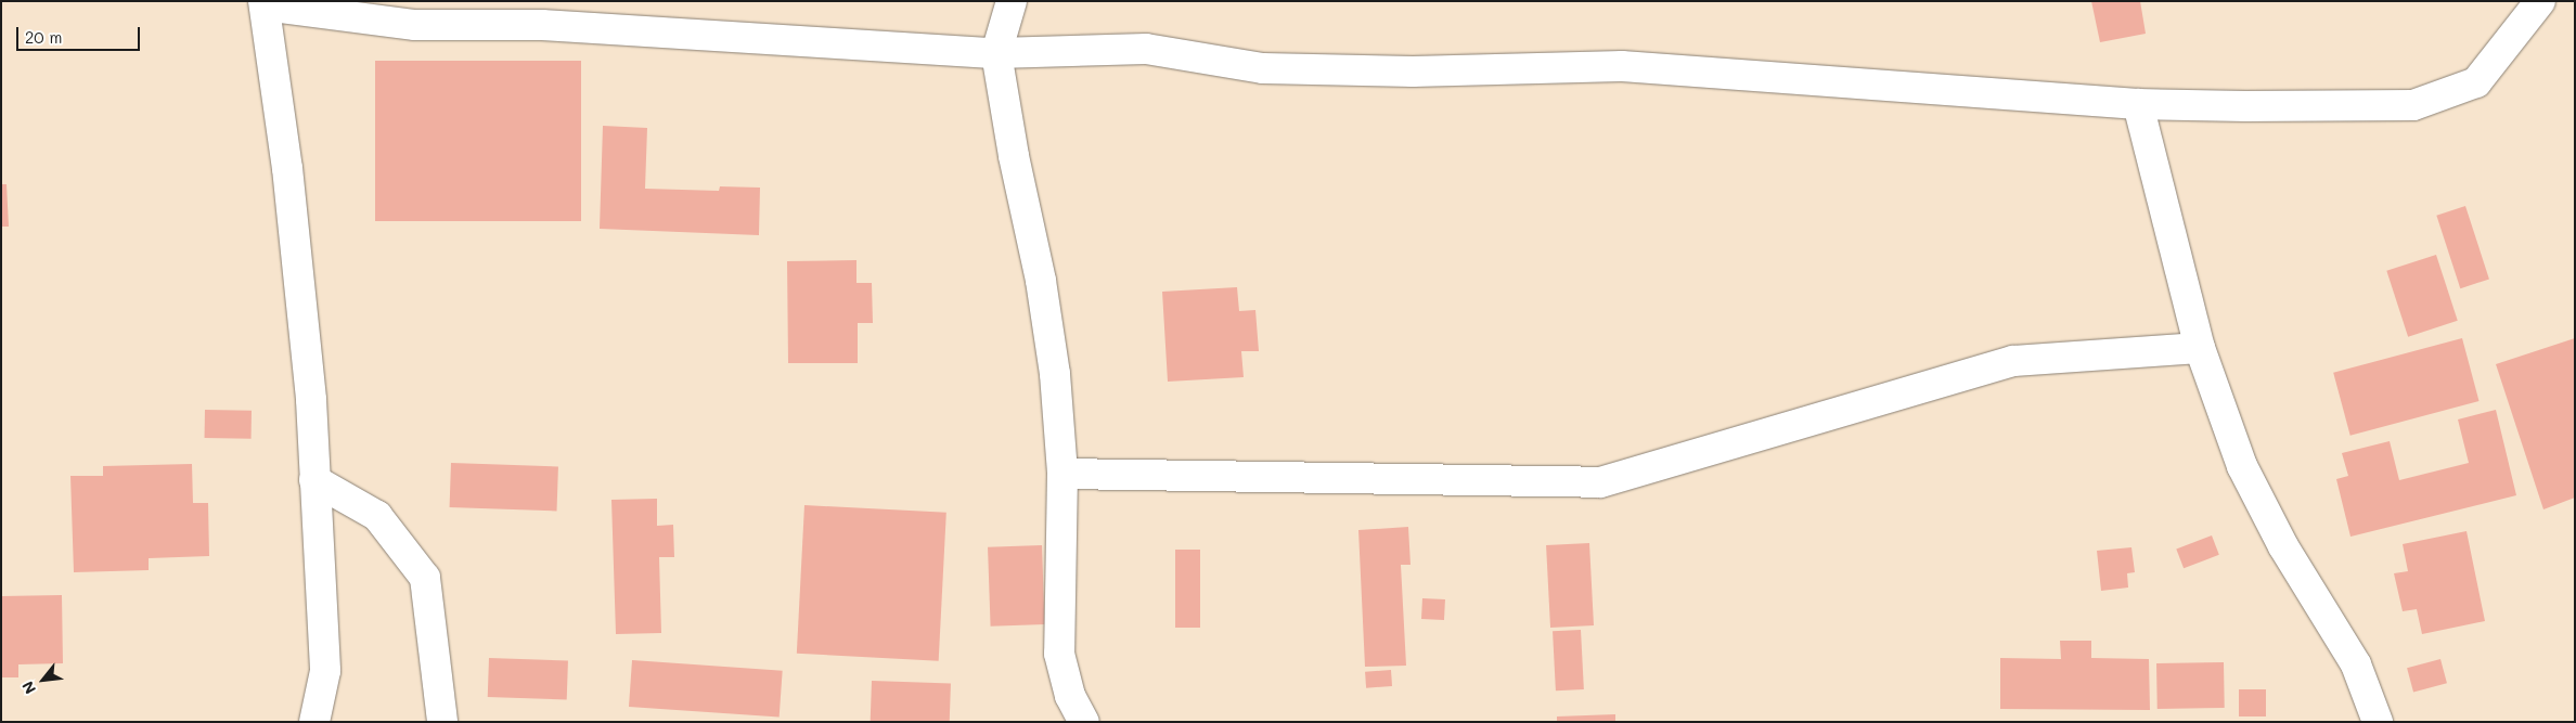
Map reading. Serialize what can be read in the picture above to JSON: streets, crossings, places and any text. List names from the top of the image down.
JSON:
{
  "scale_bar": "20 m",
  "north": "bottom left"
}
